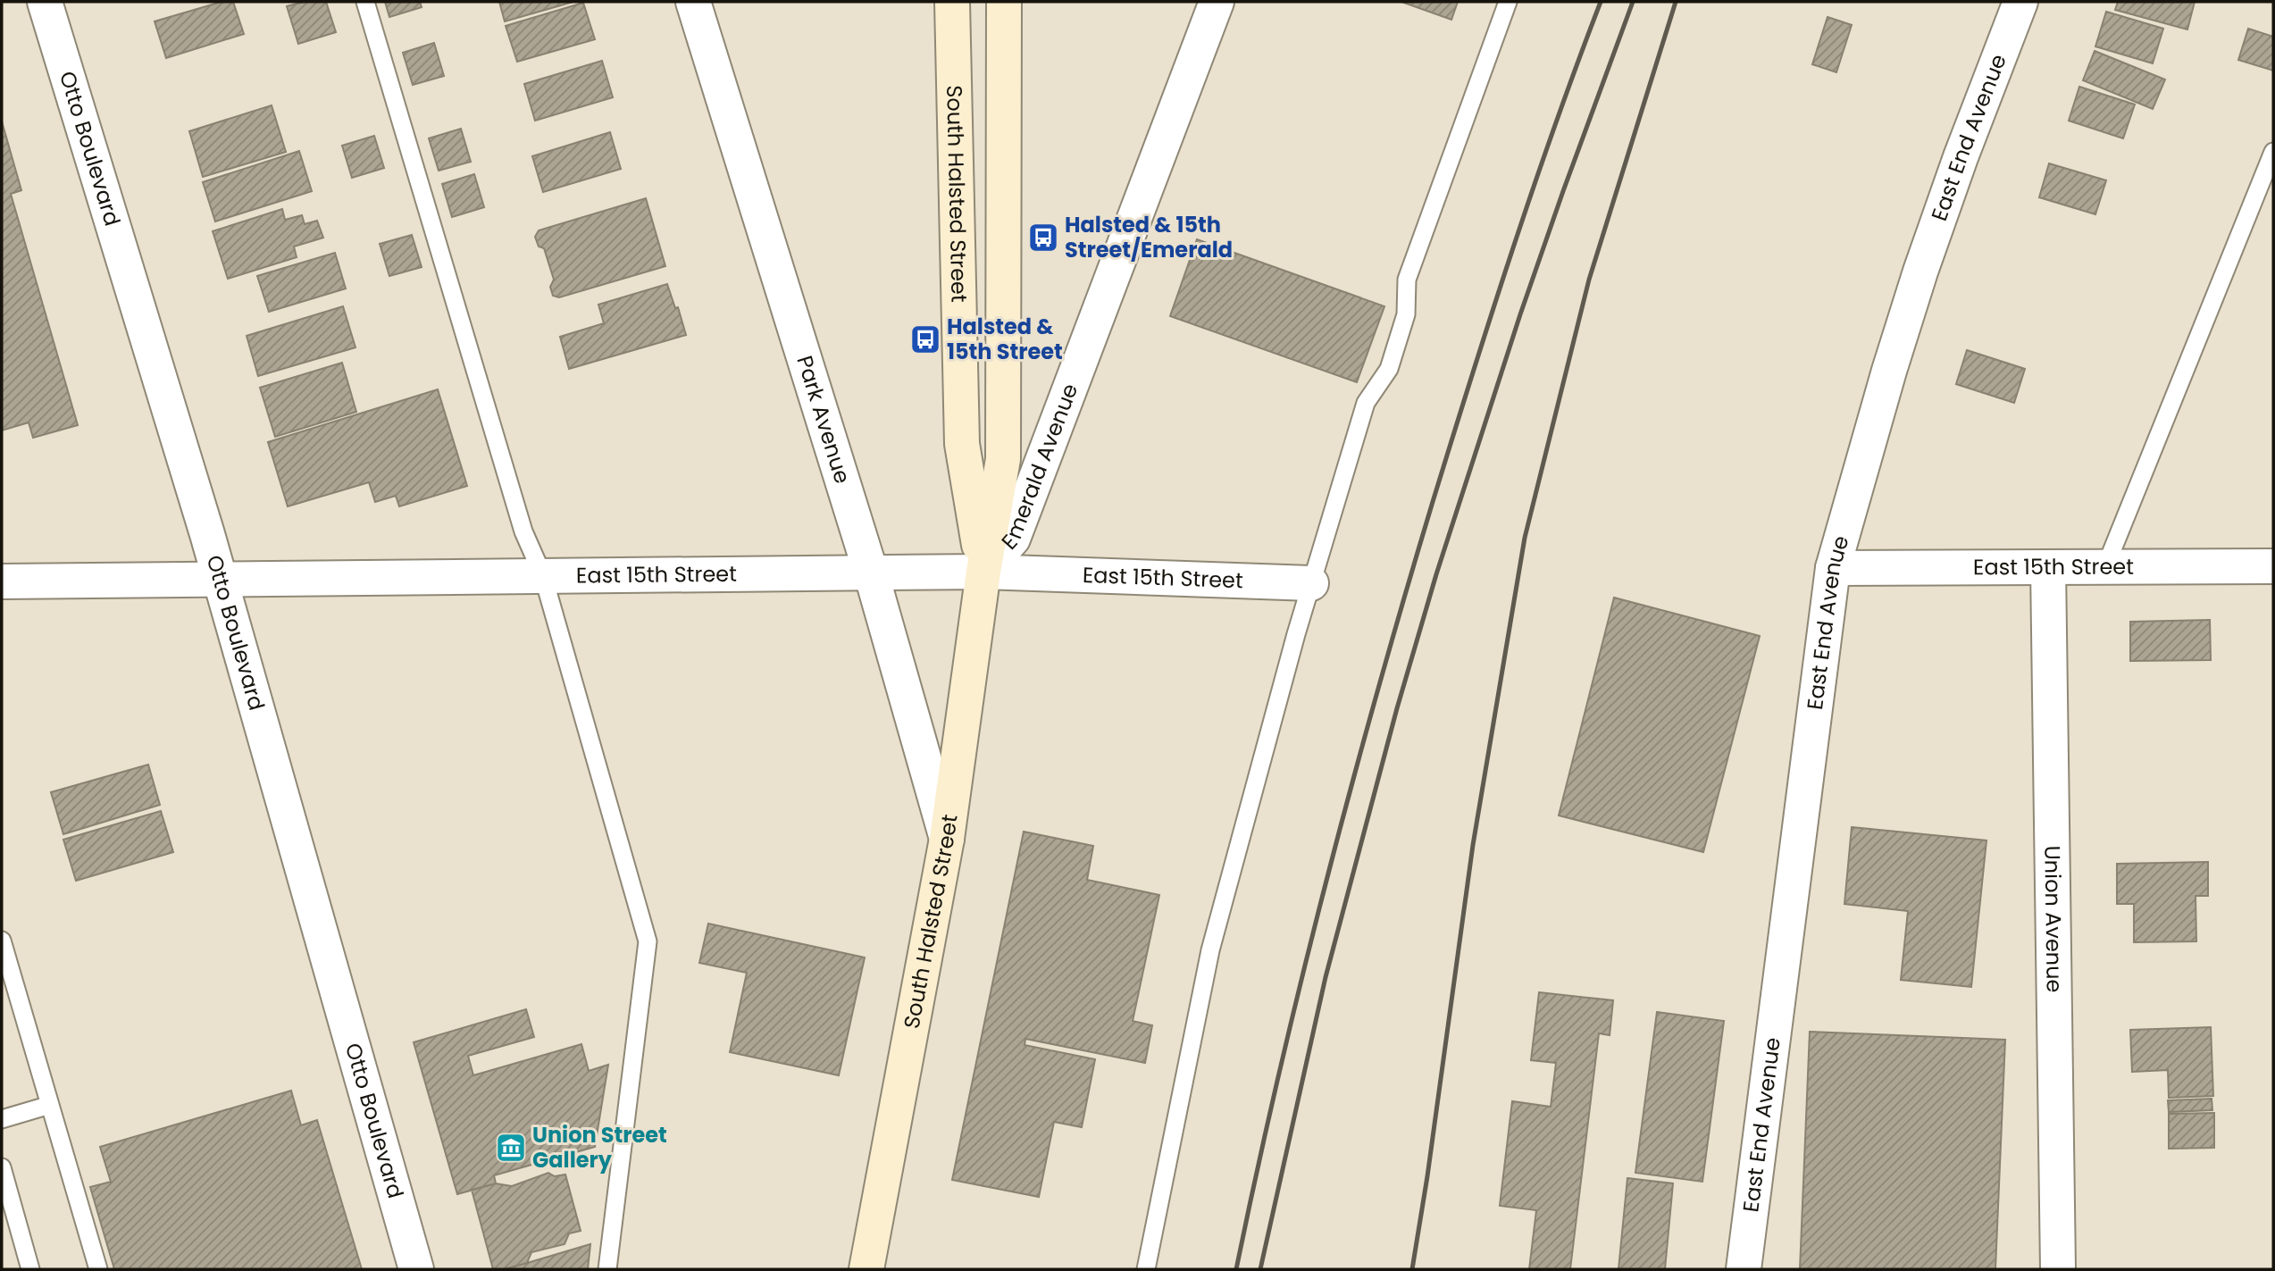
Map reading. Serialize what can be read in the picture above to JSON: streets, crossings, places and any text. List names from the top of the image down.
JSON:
{
  "streets": {
    "street": [
      "East End Avenue",
      "Otto Boulevard",
      "South Halsted Street",
      "Park Avenue",
      "Emerald Avenue",
      "East 15th Street",
      "Union Avenue"
    ]
  },
  "crossings": [
    ["East End Avenue", "East 15th Street"],
    ["Otto Boulevard", "East 15th Street"],
    ["South Halsted Street", "Park Avenue"],
    ["South Halsted Street", "Emerald Avenue"],
    ["South Halsted Street", "East 15th Street"],
    ["Park Avenue", "East 15th Street"],
    ["Emerald Avenue", "East 15th Street"],
    ["East 15th Street", "Union Avenue"]
  ],
  "places": {
    "bus stop": ["Halsted & 15th Street/Emerald", "Halsted & 15th Street"],
    "museum": ["Union Street Gallery"]
  }
}
